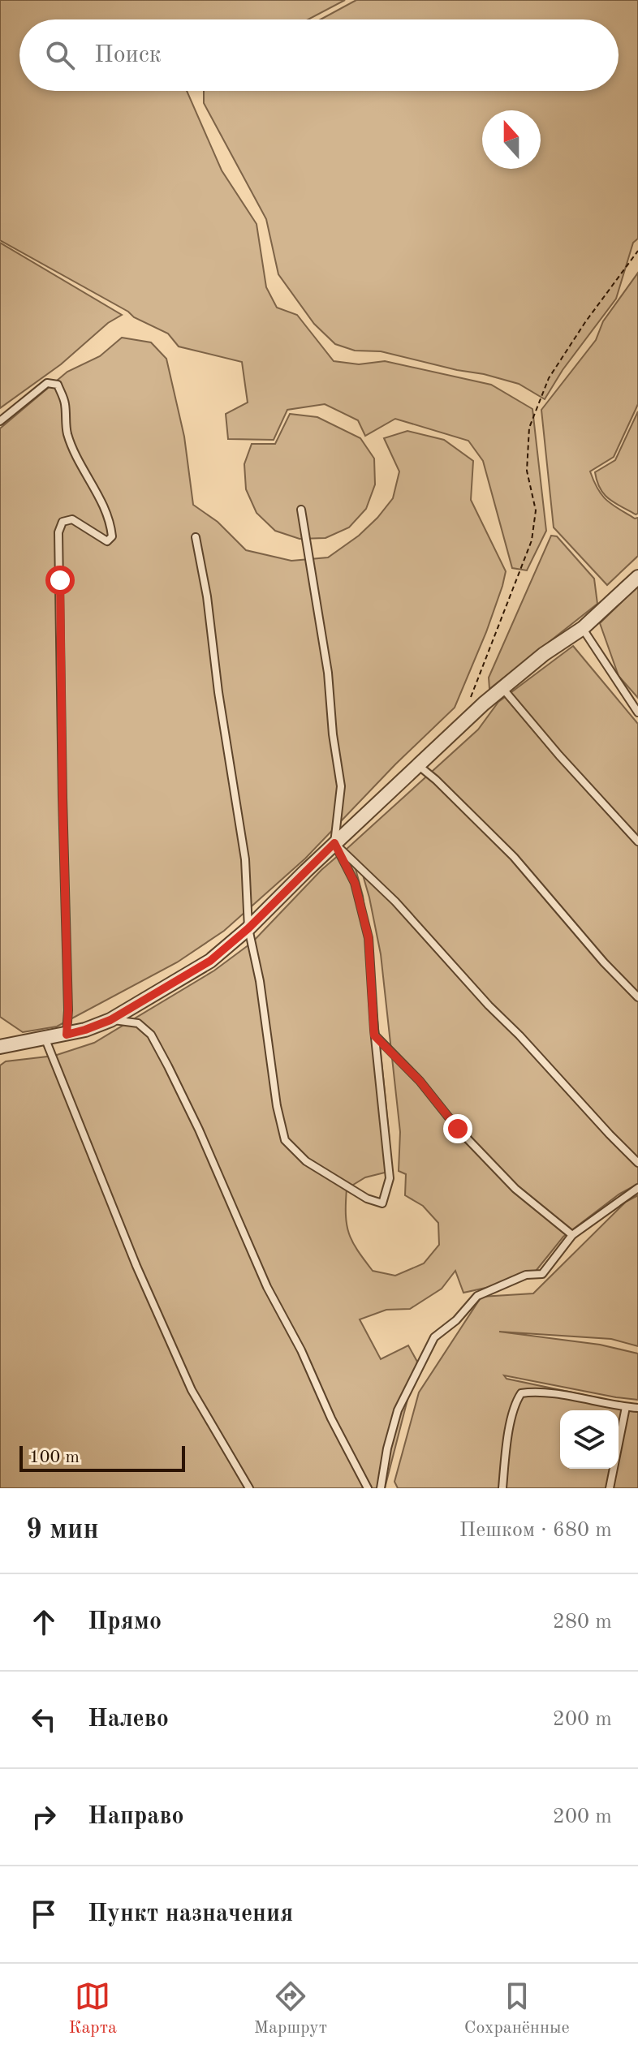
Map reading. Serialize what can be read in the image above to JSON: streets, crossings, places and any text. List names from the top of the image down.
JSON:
{
  "scale_bar": "100 m",
  "north": "top",
  "page": {
    "search": "Поиск",
    "scale": "100 m",
    "heading": ["9 мин", "Пешком · 680 m"],
    "list": [
      ["Прямо", "280 m"],
      ["Налево", "200 m"],
      ["Направо", "200 m"],
      "Пункт назначения"
    ],
    "nav": ["Карта", "Маршрут", "Сохранённые"]
  }
}
